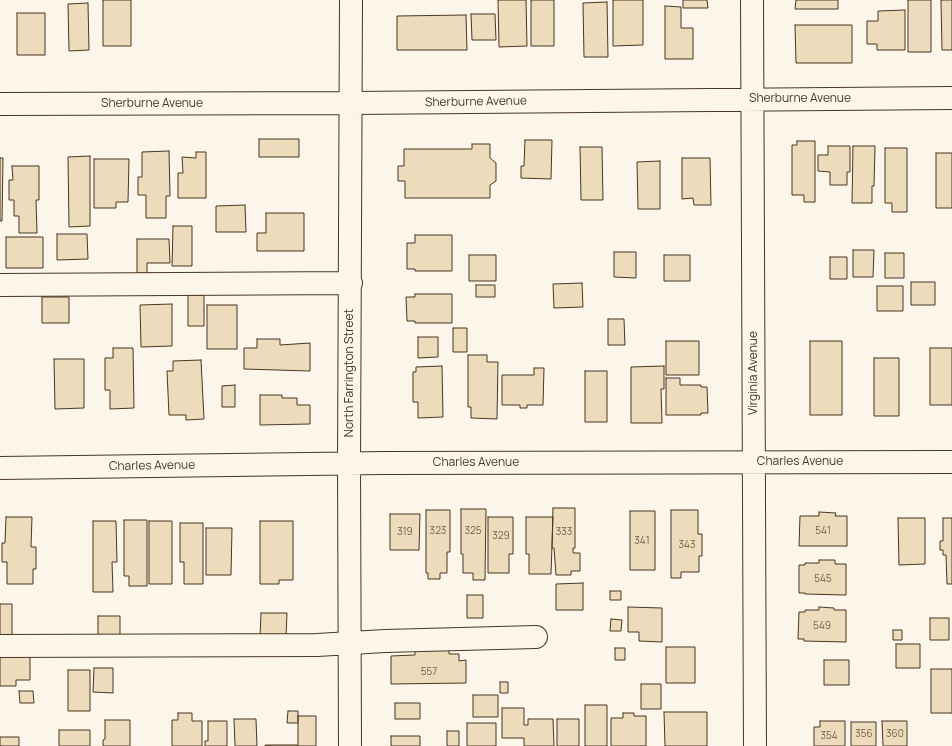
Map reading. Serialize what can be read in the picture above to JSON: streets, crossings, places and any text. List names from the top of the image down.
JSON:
{
  "streets": {
    "street": [
      "Sherburne Avenue",
      "North Farrington Street",
      "Virginia Avenue",
      "Charles Avenue"
    ]
  },
  "crossings": [
    ["Sherburne Avenue", "North Farrington Street"],
    ["Sherburne Avenue", "Virginia Avenue"],
    ["North Farrington Street", "Charles Avenue"],
    ["Virginia Avenue", "Charles Avenue"]
  ],
  "house_numbers": [
    "323",
    "325",
    "541",
    "319",
    "333",
    "329",
    "341",
    "343",
    "545",
    "549",
    "557",
    "356",
    "360",
    "354"
  ]
}
